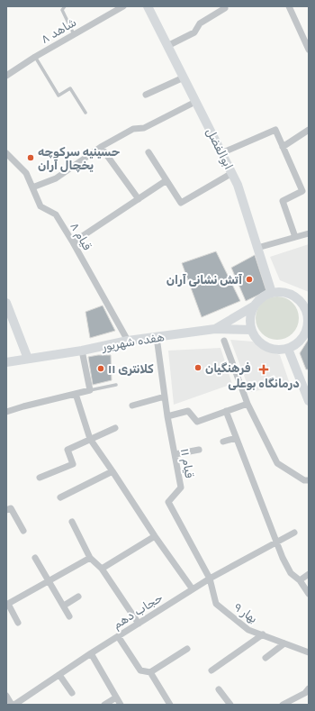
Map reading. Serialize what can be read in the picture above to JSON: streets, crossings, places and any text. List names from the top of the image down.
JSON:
{
  "streets": {
    "main road": ["ابوالفضل", "هفده شهریور"],
    "street": [
      "شاهد ۸",
      "قیام ۸",
      "قیام ۱۱",
      "حجاب دهم",
      "بهار ۹"
    ]
  },
  "crossings": [
    ["ابوالفضل", "هفده شهریور"],
    ["قیام ۸", "هفده شهریور"],
    ["هفده شهریور", "قیام ۱۱"],
    ["قیام ۱۱", "حجاب دهم"],
    ["قیام ۱۱", "بهار ۹"],
    ["حجاب دهم", "بهار ۹"]
  ],
  "places": {
    "other": [
      "حسینیه سرکوچه یخچال آران",
      "آتش نشانی آران",
      "فرهنگیان",
      "کلانتری ۱۱"
    ],
    "health": ["درمانگاه بوعلی"]
  }
}
